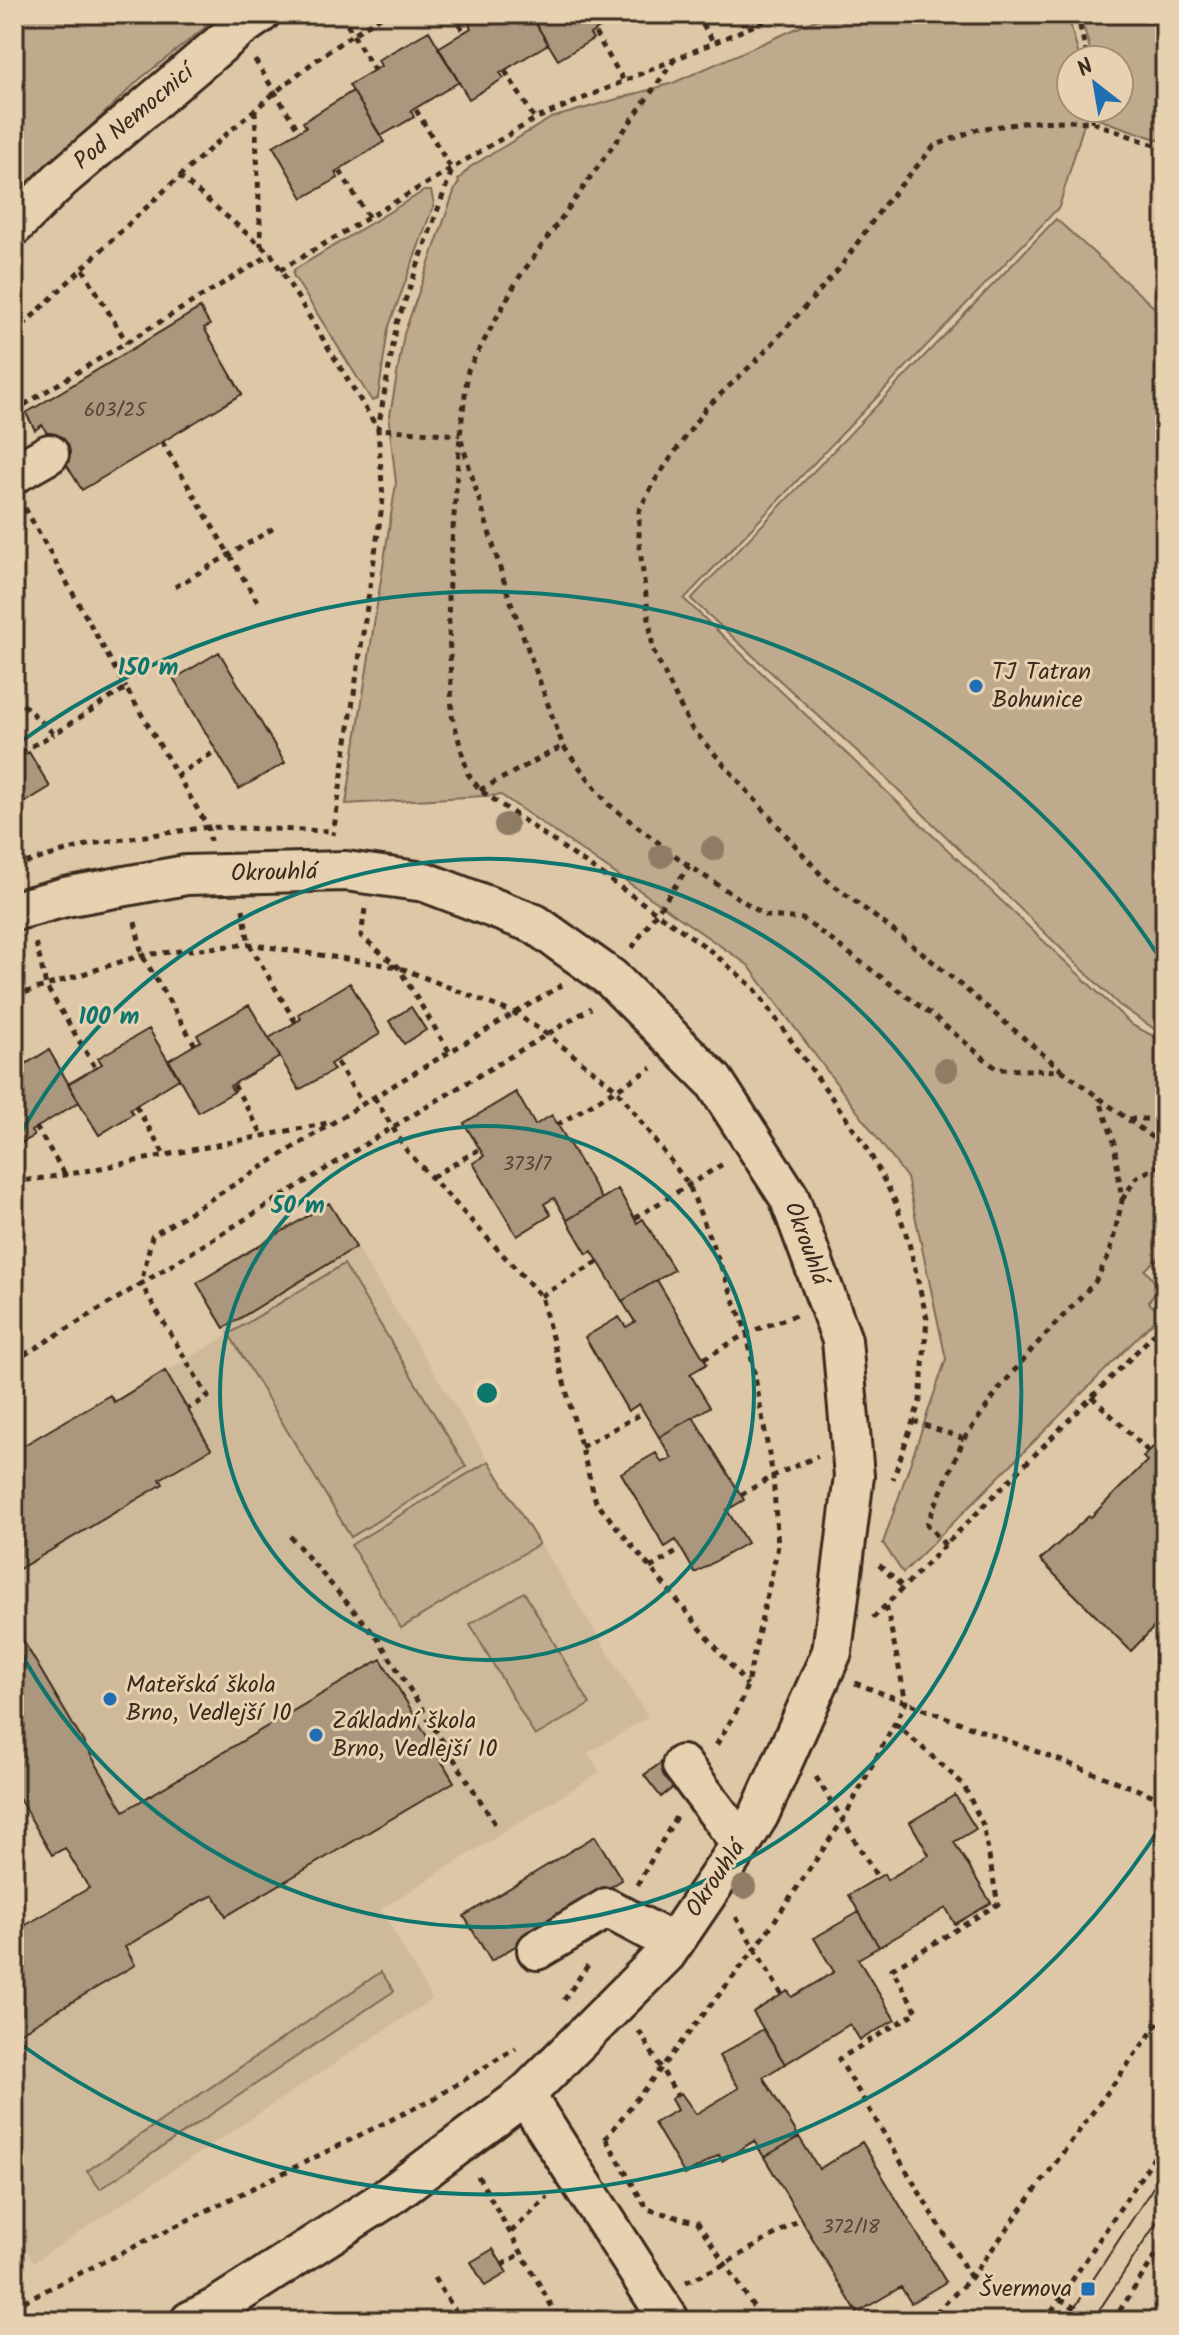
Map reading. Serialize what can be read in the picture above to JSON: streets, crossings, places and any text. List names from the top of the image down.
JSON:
{
  "streets": {
    "street": ["Pod Nemocnicí", "Okrouhlá"]
  },
  "places": {
    "other": ["TJ Tatran Bohunice", "Mateřská škola Brno, Vedlejší 10", "Základní škola Brno, Vedlejší 10"],
    "transit": ["Švermova"]
  },
  "house_numbers": ["603/25", "373/7", "372/18"],
  "north": "top left",
  "rings": ["150 m", "100 m", "50 m"]
}
